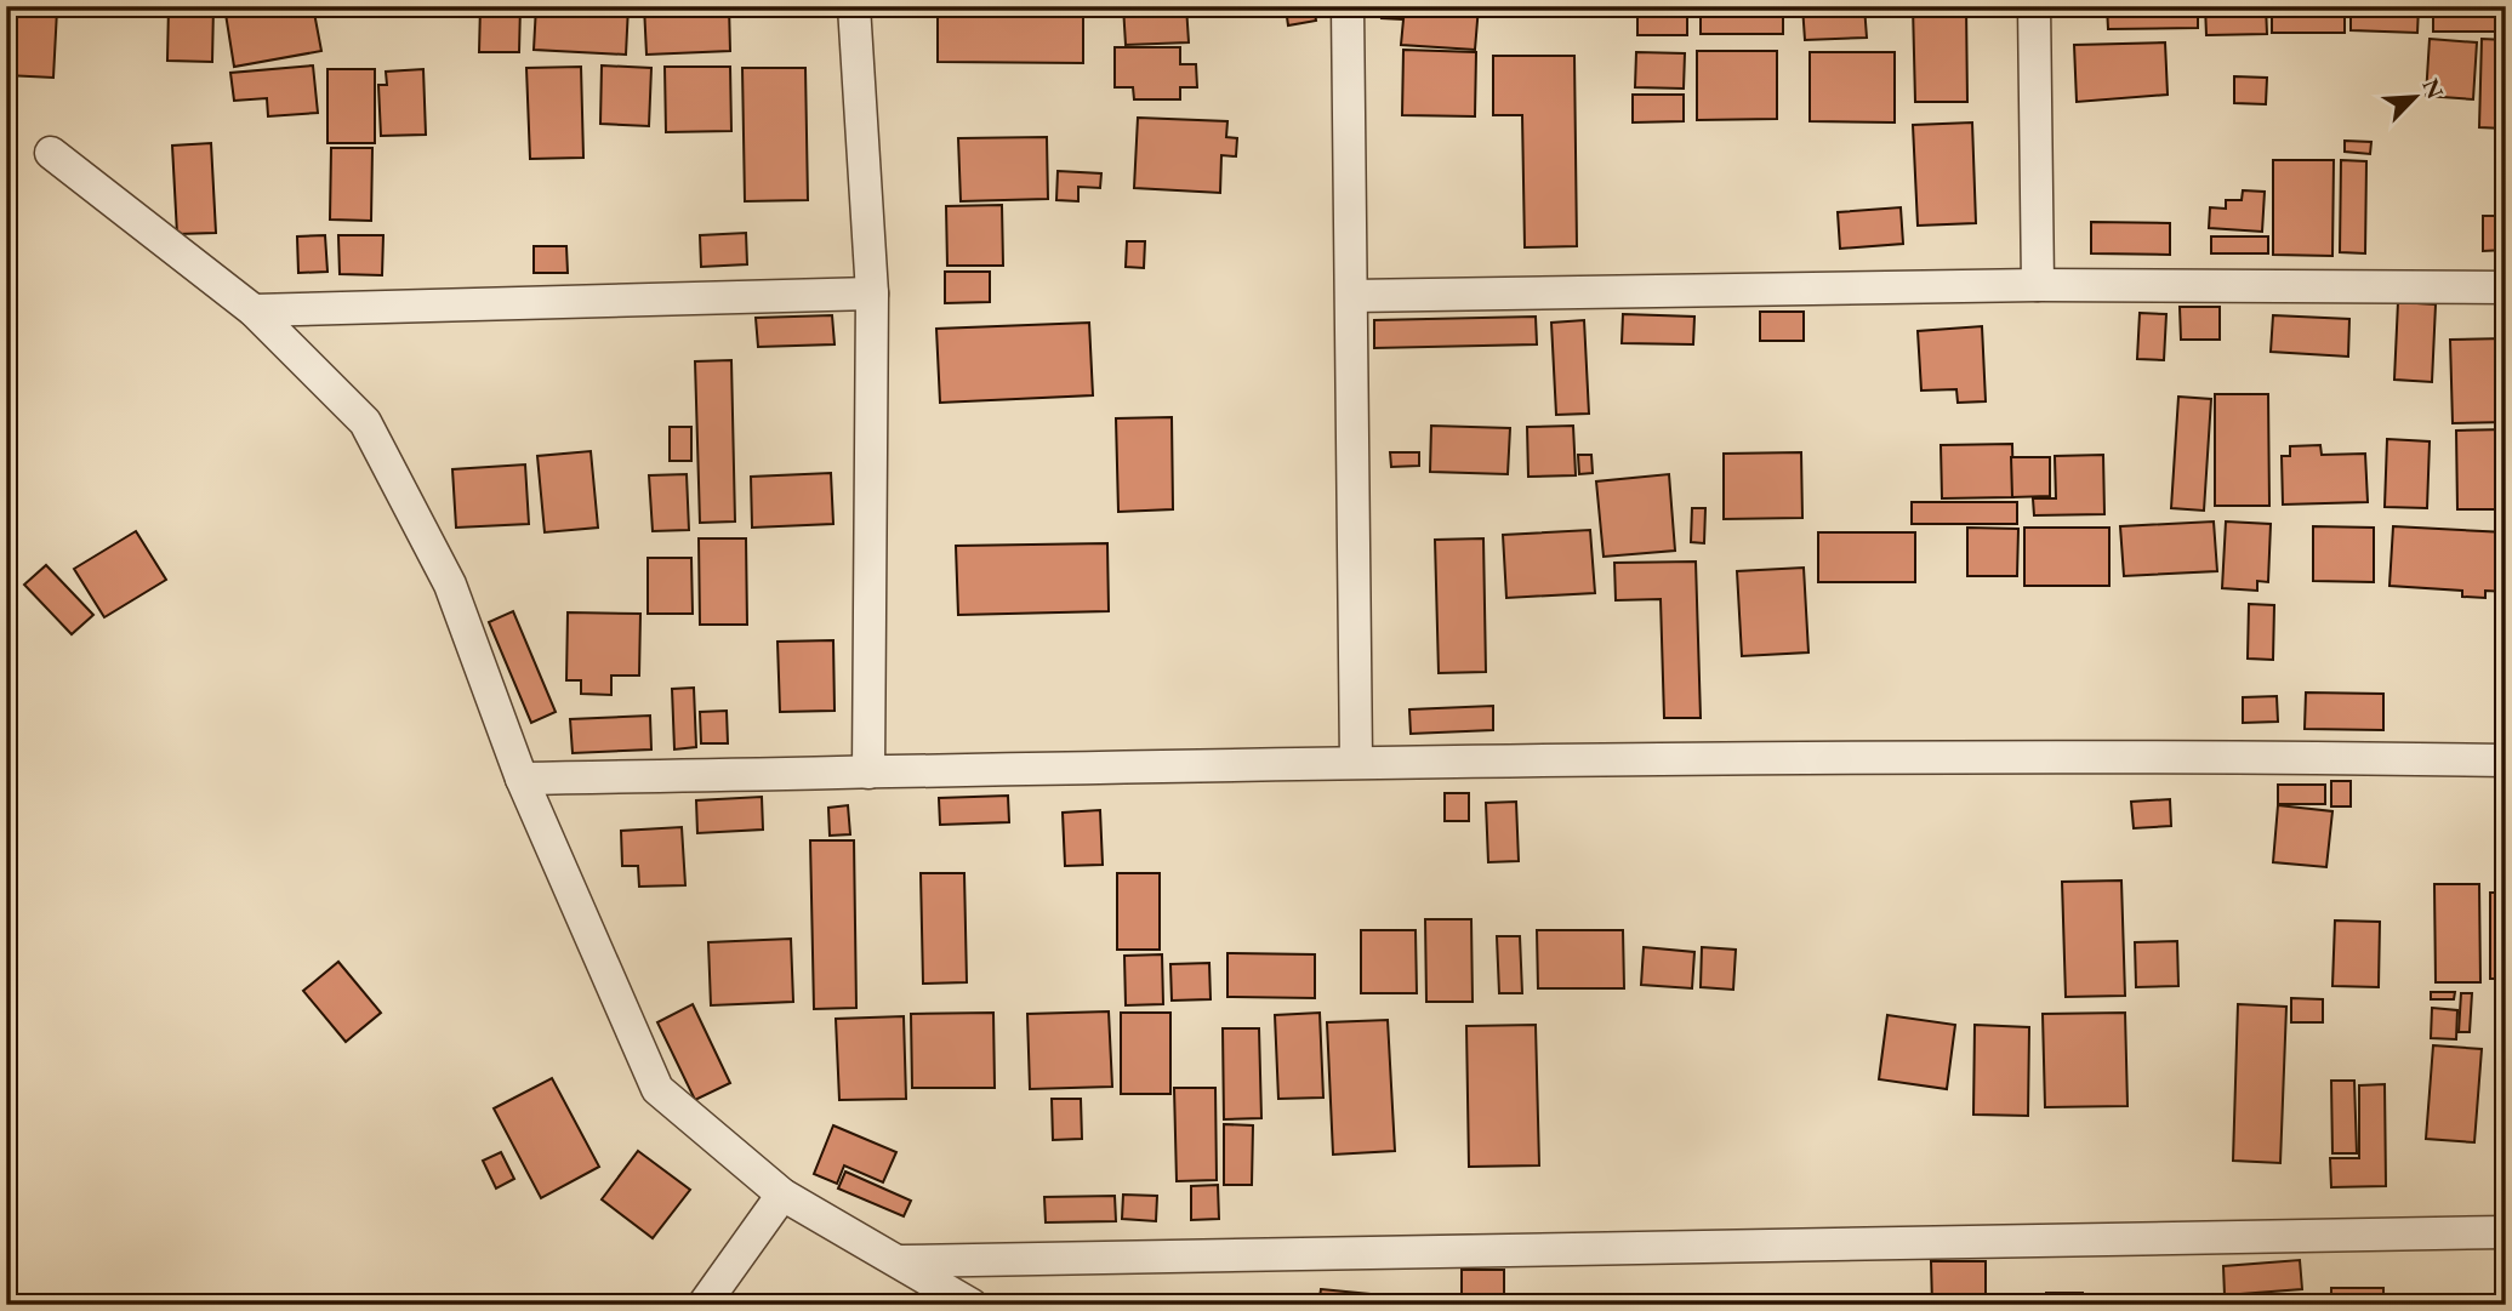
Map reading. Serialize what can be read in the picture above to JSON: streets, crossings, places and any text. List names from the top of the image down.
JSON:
{
  "north": "top right"
}
